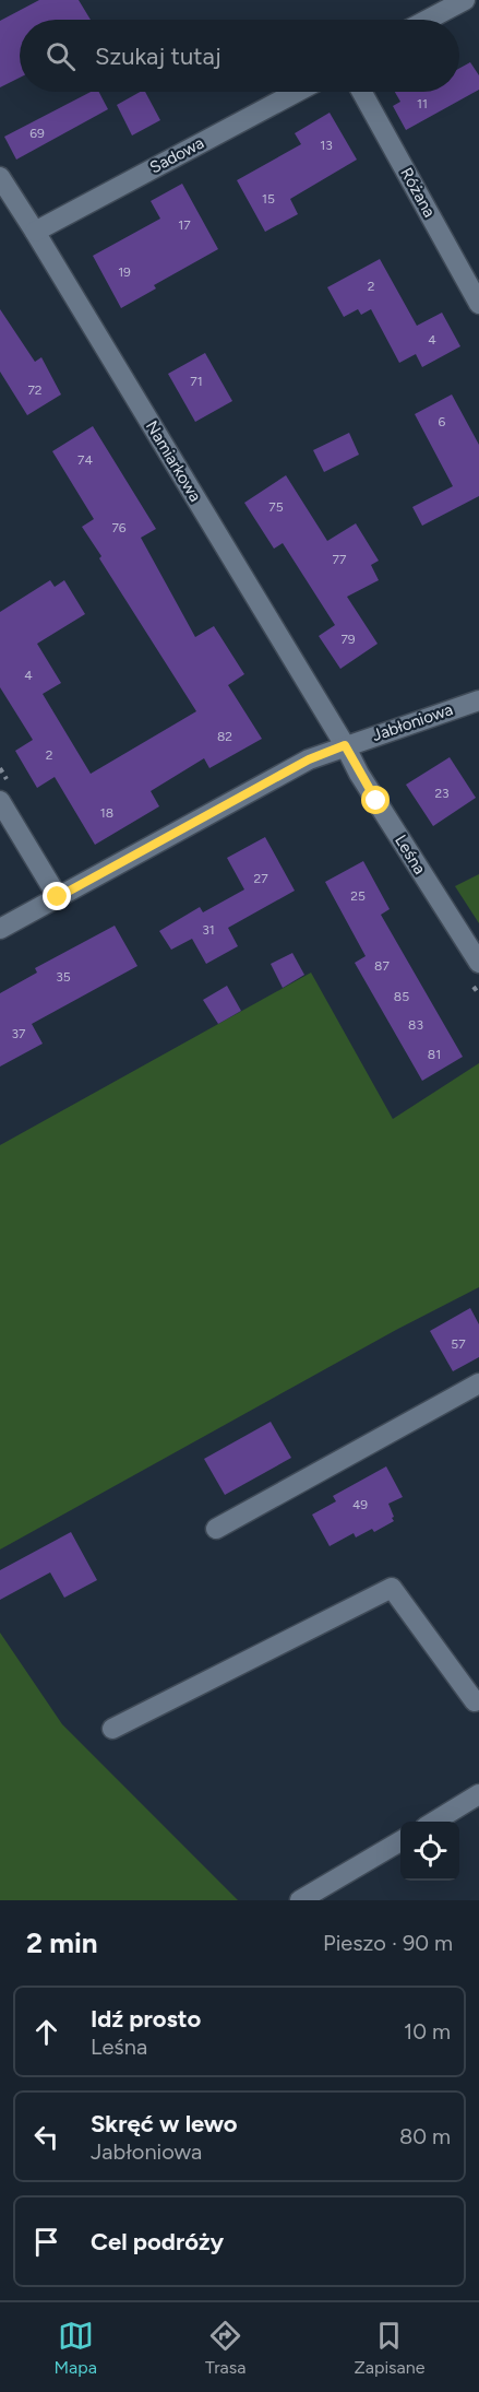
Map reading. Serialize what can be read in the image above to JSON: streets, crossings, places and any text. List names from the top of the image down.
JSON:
{
  "streets": {
    "street": [
      "Sadowa",
      "Różana",
      "Namiarkowa",
      "Jabłoniowa",
      "Leśna"
    ]
  },
  "crossings": [
    ["Sadowa", "Namiarkowa"],
    ["Namiarkowa", "Jabłoniowa"],
    ["Namiarkowa", "Leśna"],
    ["Jabłoniowa", "Leśna"]
  ],
  "house_numbers": [
    "11",
    "69",
    "13",
    "15",
    "17",
    "19",
    "2",
    "4",
    "71",
    "72",
    "6",
    "74",
    "75",
    "76",
    "77",
    "79",
    "4",
    "82",
    "2",
    "23",
    "18",
    "27",
    "25",
    "31",
    "87",
    "35",
    "85",
    "83",
    "37",
    "81",
    "57",
    "49"
  ],
  "page": {
    "search": "Szukaj tutaj",
    "heading": ["2 min", "Pieszo · 90 m"],
    "list": [
      ["Idź prosto", "Leśna", "10 m"],
      ["Skręć w lewo", "Jabłoniowa", "80 m"],
      "Cel podróży"
    ],
    "nav": ["Mapa", "Trasa", "Zapisane"]
  }
}
